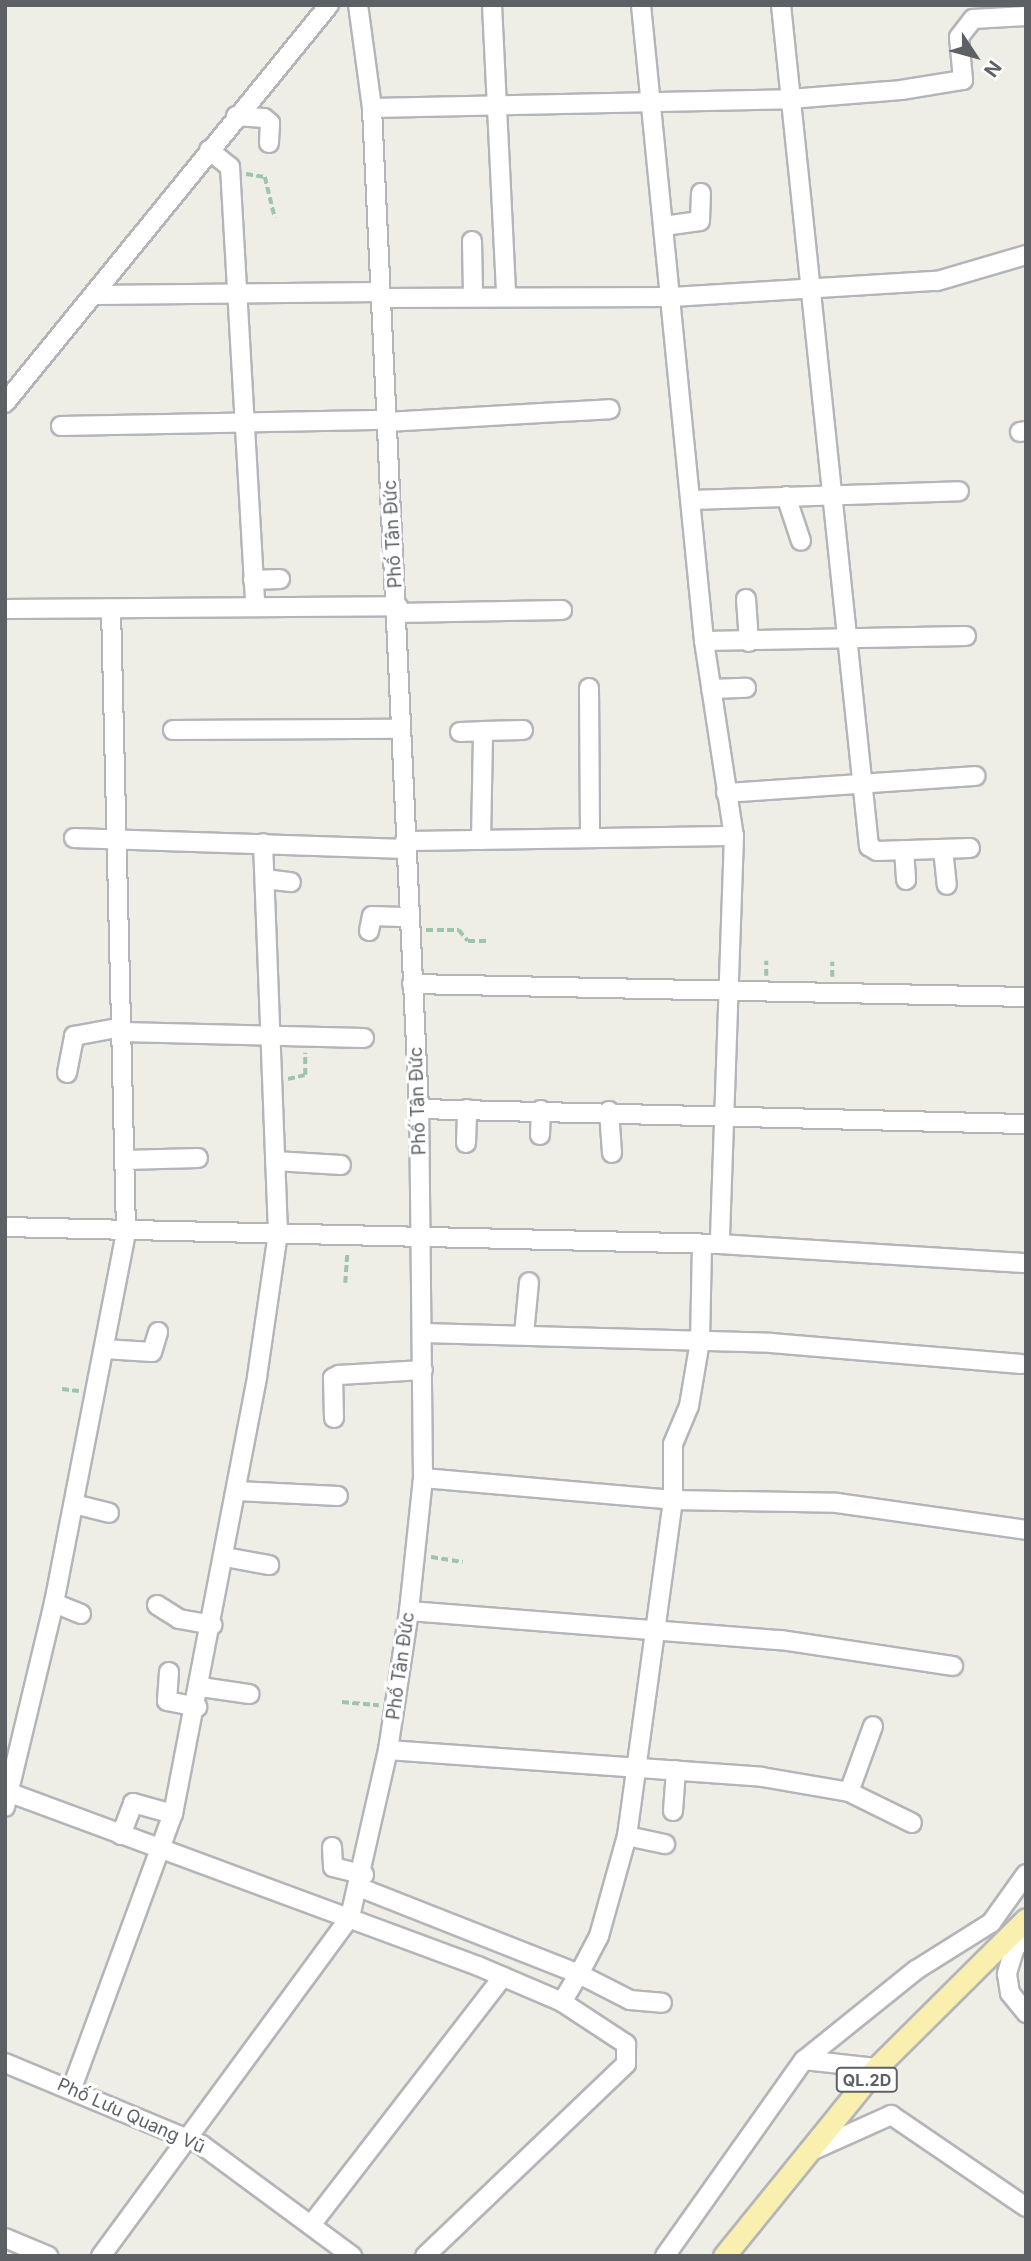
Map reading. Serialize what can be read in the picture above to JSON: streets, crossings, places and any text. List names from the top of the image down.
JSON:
{
  "streets": {
    "main road": ["QL.2D"],
    "street": ["Phố Tân Đức", "Phố Lưu Quang Vũ"]
  },
  "crossings": [
    ["Phố Tân Đức", "Phố Lưu Quang Vũ"]
  ],
  "north": "bottom right"
}
